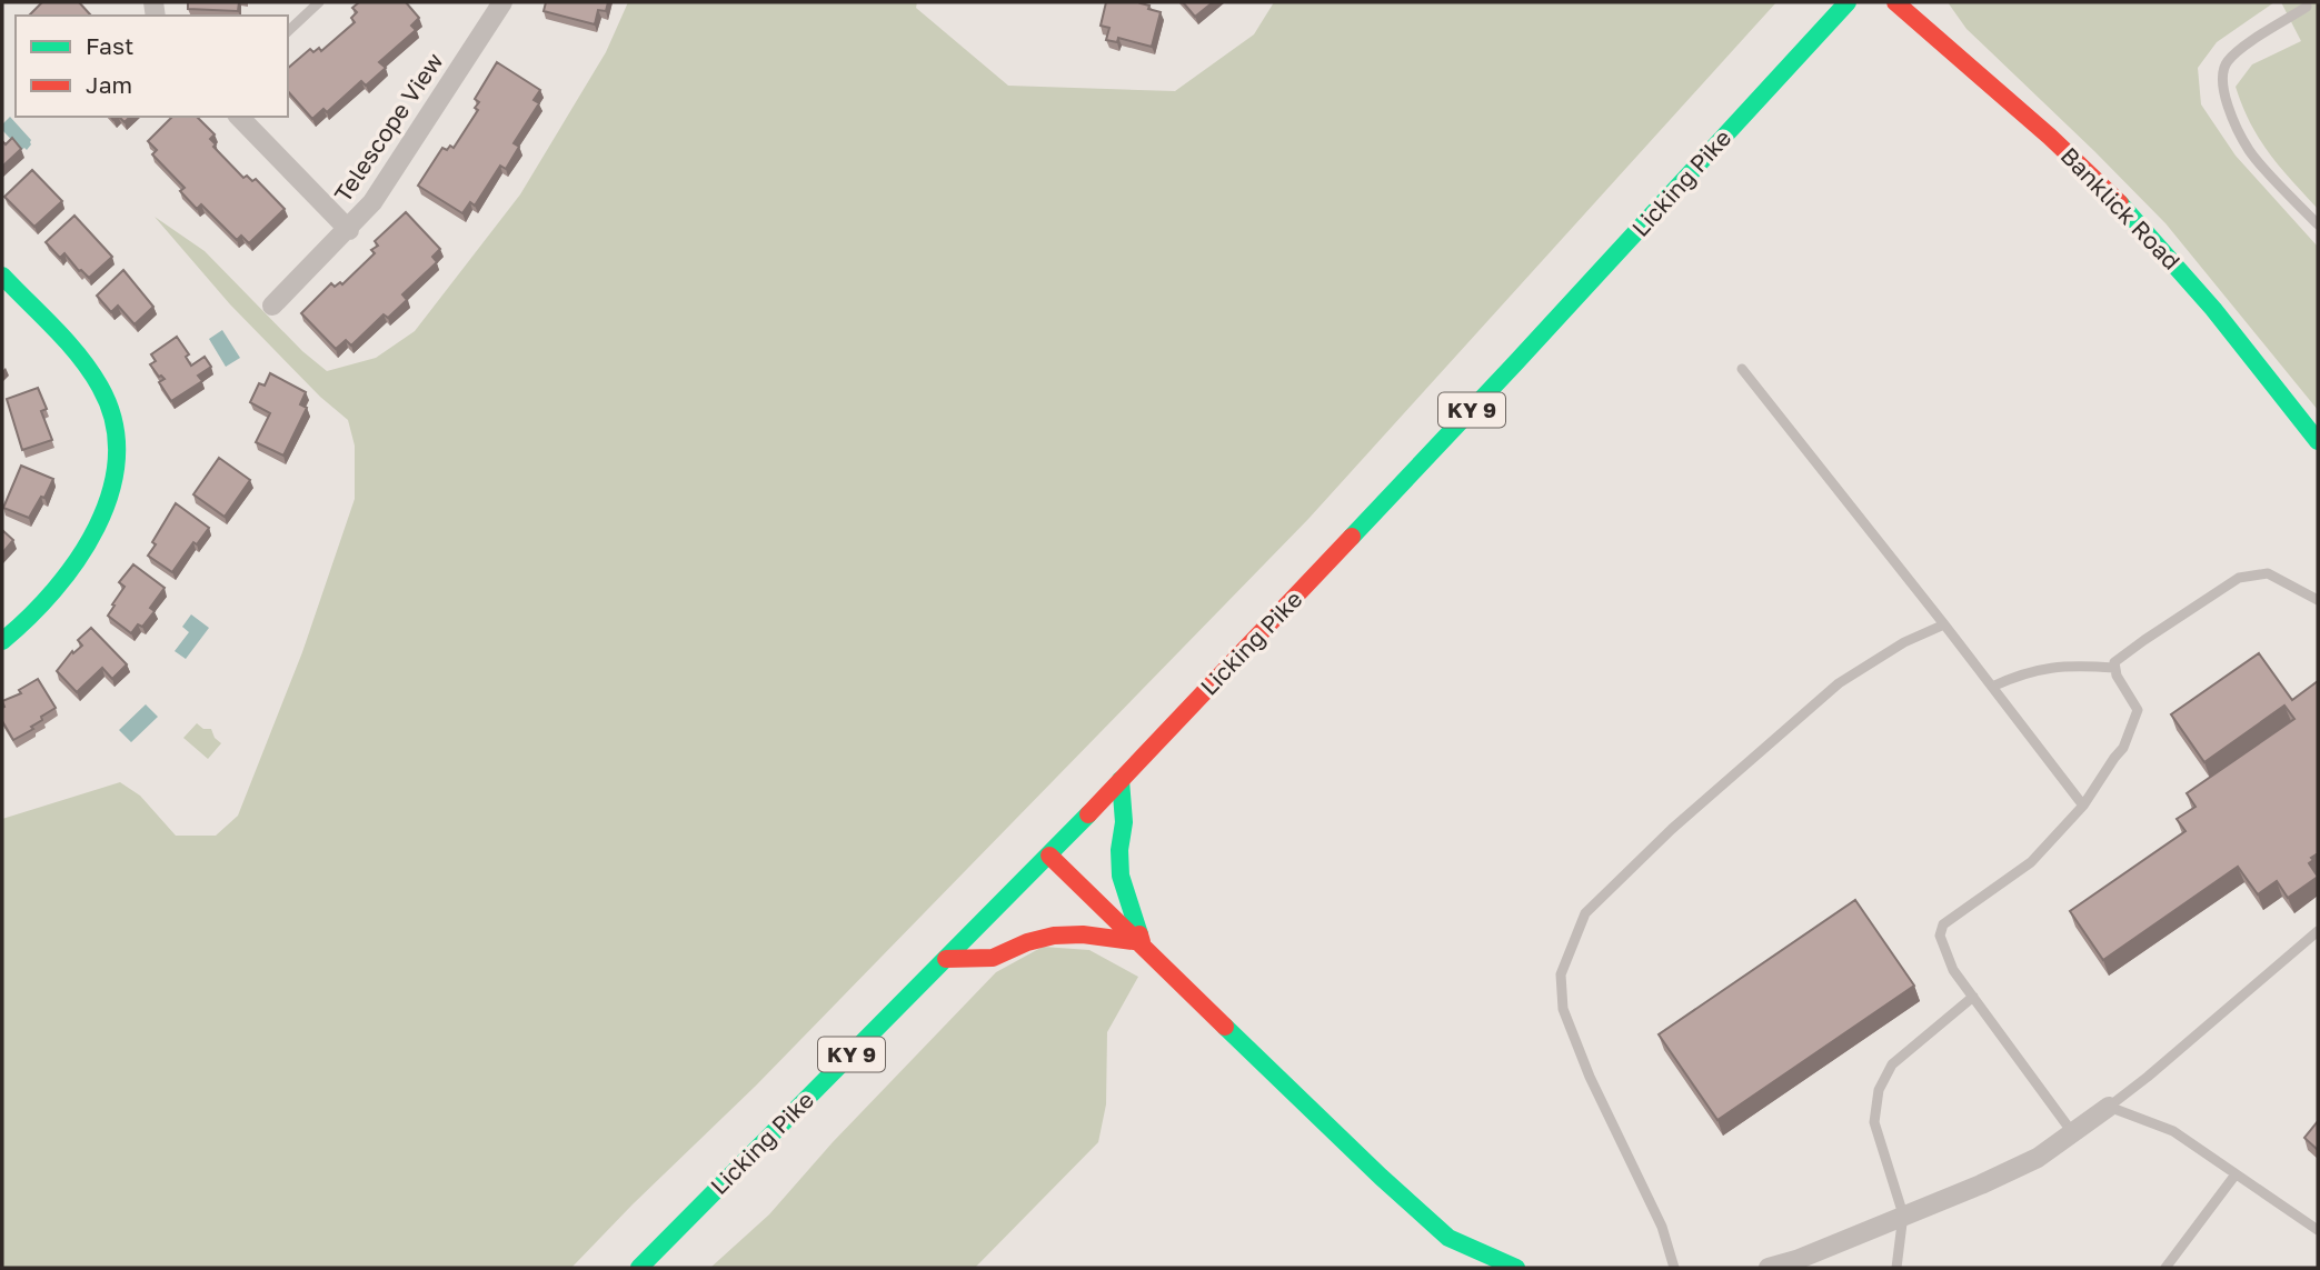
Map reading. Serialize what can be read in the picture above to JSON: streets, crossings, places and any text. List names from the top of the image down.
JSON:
{
  "streets": {
    "main road": ["Licking Pike", "Banklick Road", "KY 9"],
    "street": ["Telescope View"]
  },
  "legend": ["Fast", "Jam"]
}
